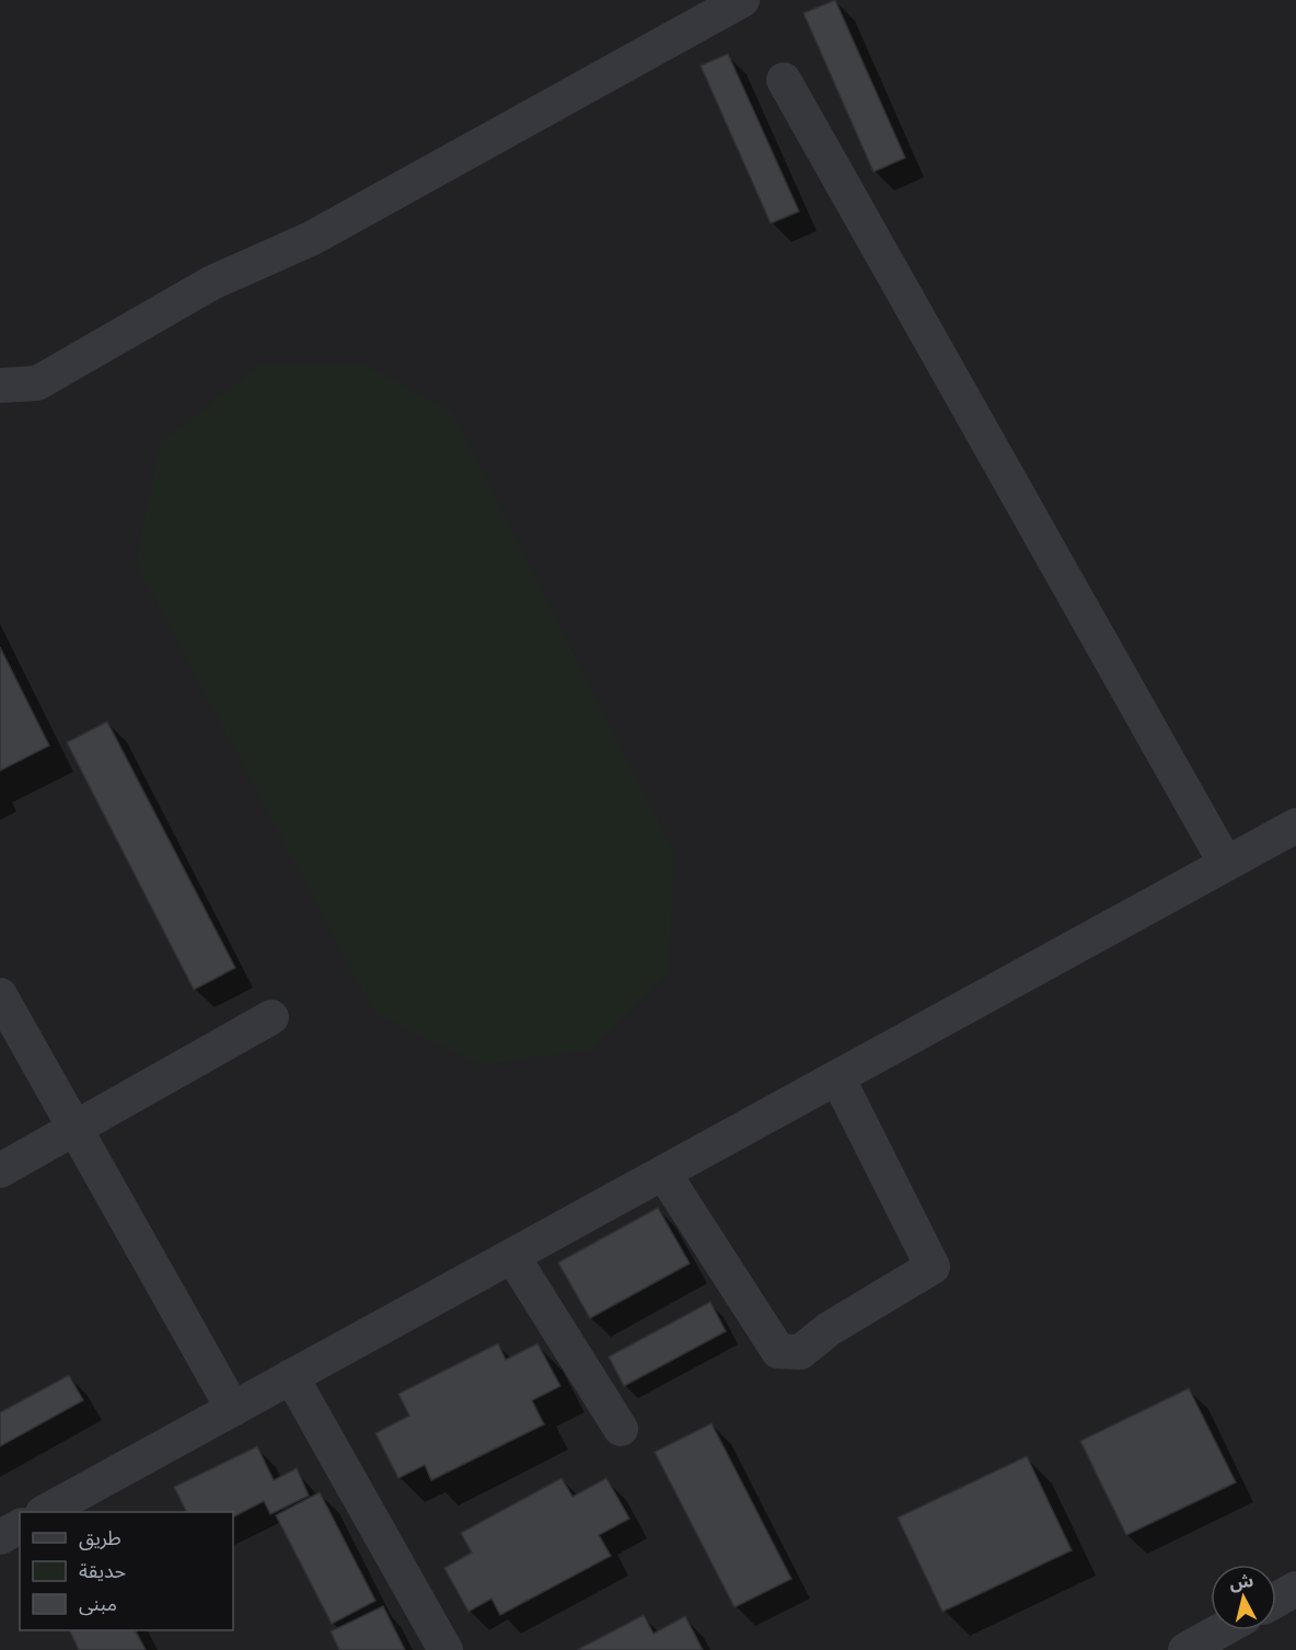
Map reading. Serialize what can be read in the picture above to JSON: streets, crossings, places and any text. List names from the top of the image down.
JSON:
{
  "legend": ["طريق", "حديقة", "مبنى"],
  "north": "top"
}
